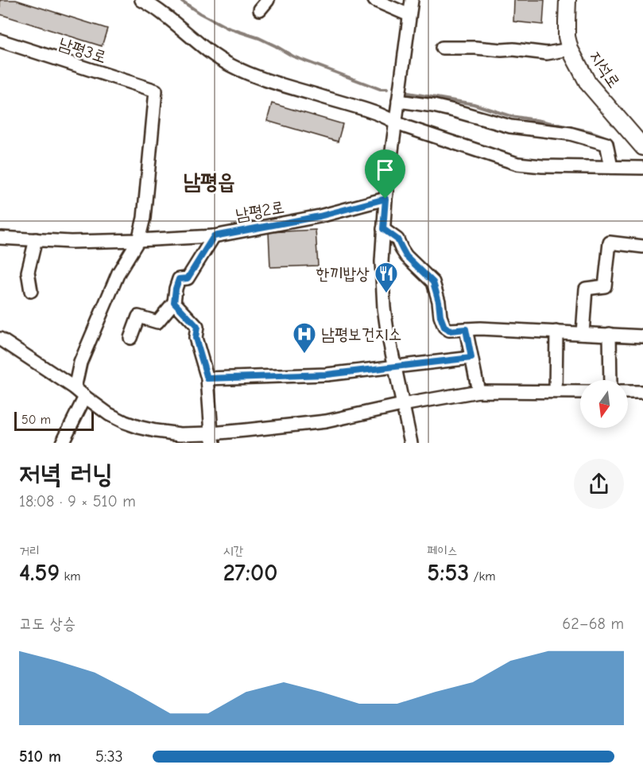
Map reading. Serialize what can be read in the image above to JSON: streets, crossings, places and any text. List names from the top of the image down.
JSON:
{
  "streets": {
    "main road": ["지석로"],
    "street": ["남평3로", "남평2로"]
  },
  "crossings": [
    ["남평3로", "남평2로"]
  ],
  "districts": ["남평읍"],
  "places": {
    "restaurant": ["한끼밥상"],
    "hospital": ["남평보건지소"]
  },
  "scale_bar": "50 m",
  "north": "bottom",
  "page": {
    "scale": "50 m",
    "heading": ["저녁 러닝", "18:08 · 9 × 510 m"],
    "stats": [
      ["거리", "4.59 km"],
      ["시간", "27:00"],
      ["페이스", "5:53 /km"]
    ],
    "chart": ["고도 상승", "62–68 m"],
    "list": [
      {
        "name": "510 m",
        "note": "5:33"
      }
    ]
  }
}
